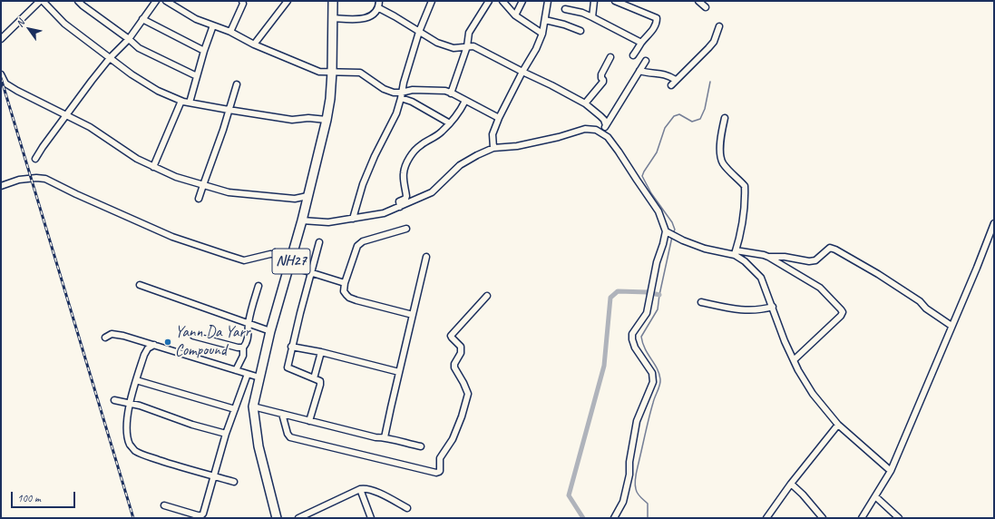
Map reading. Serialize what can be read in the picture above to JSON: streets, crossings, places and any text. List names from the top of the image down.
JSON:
{
  "streets": {
    "highway": ["NH27"]
  },
  "places": ["Yann Da Yarr Compound"],
  "scale_bar": "100 m",
  "north": "top left"
}
